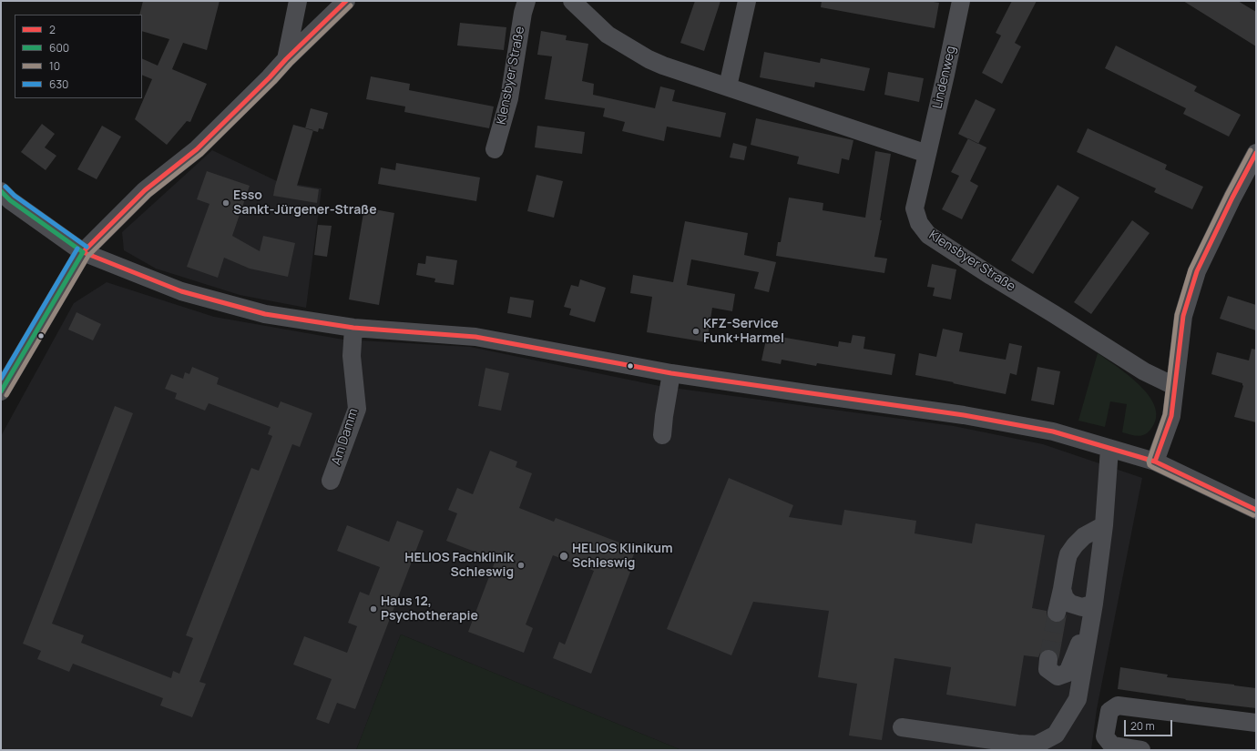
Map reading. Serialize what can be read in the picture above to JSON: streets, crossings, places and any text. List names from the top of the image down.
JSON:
{
  "streets": {
    "street": ["Klensbyer Straße", "Lindenweg", "Am Damm"]
  },
  "crossings": [
    ["Klensbyer Straße", "Lindenweg"]
  ],
  "places": [
    "Esso Sankt-Jürgener-Straße",
    "KFZ-Service Funk+Harmel",
    "HELIOS Klinikum Schleswig",
    "HELIOS Fachklinik Schleswig",
    "Haus 12, Psychotherapie"
  ],
  "lines": [
    "transit line 2",
    "transit line 10",
    "transit line 630",
    "transit line 600"
  ],
  "legend": [
    "2",
    "600",
    "10",
    "630"
  ],
  "scale_bar": "20 m"
}
